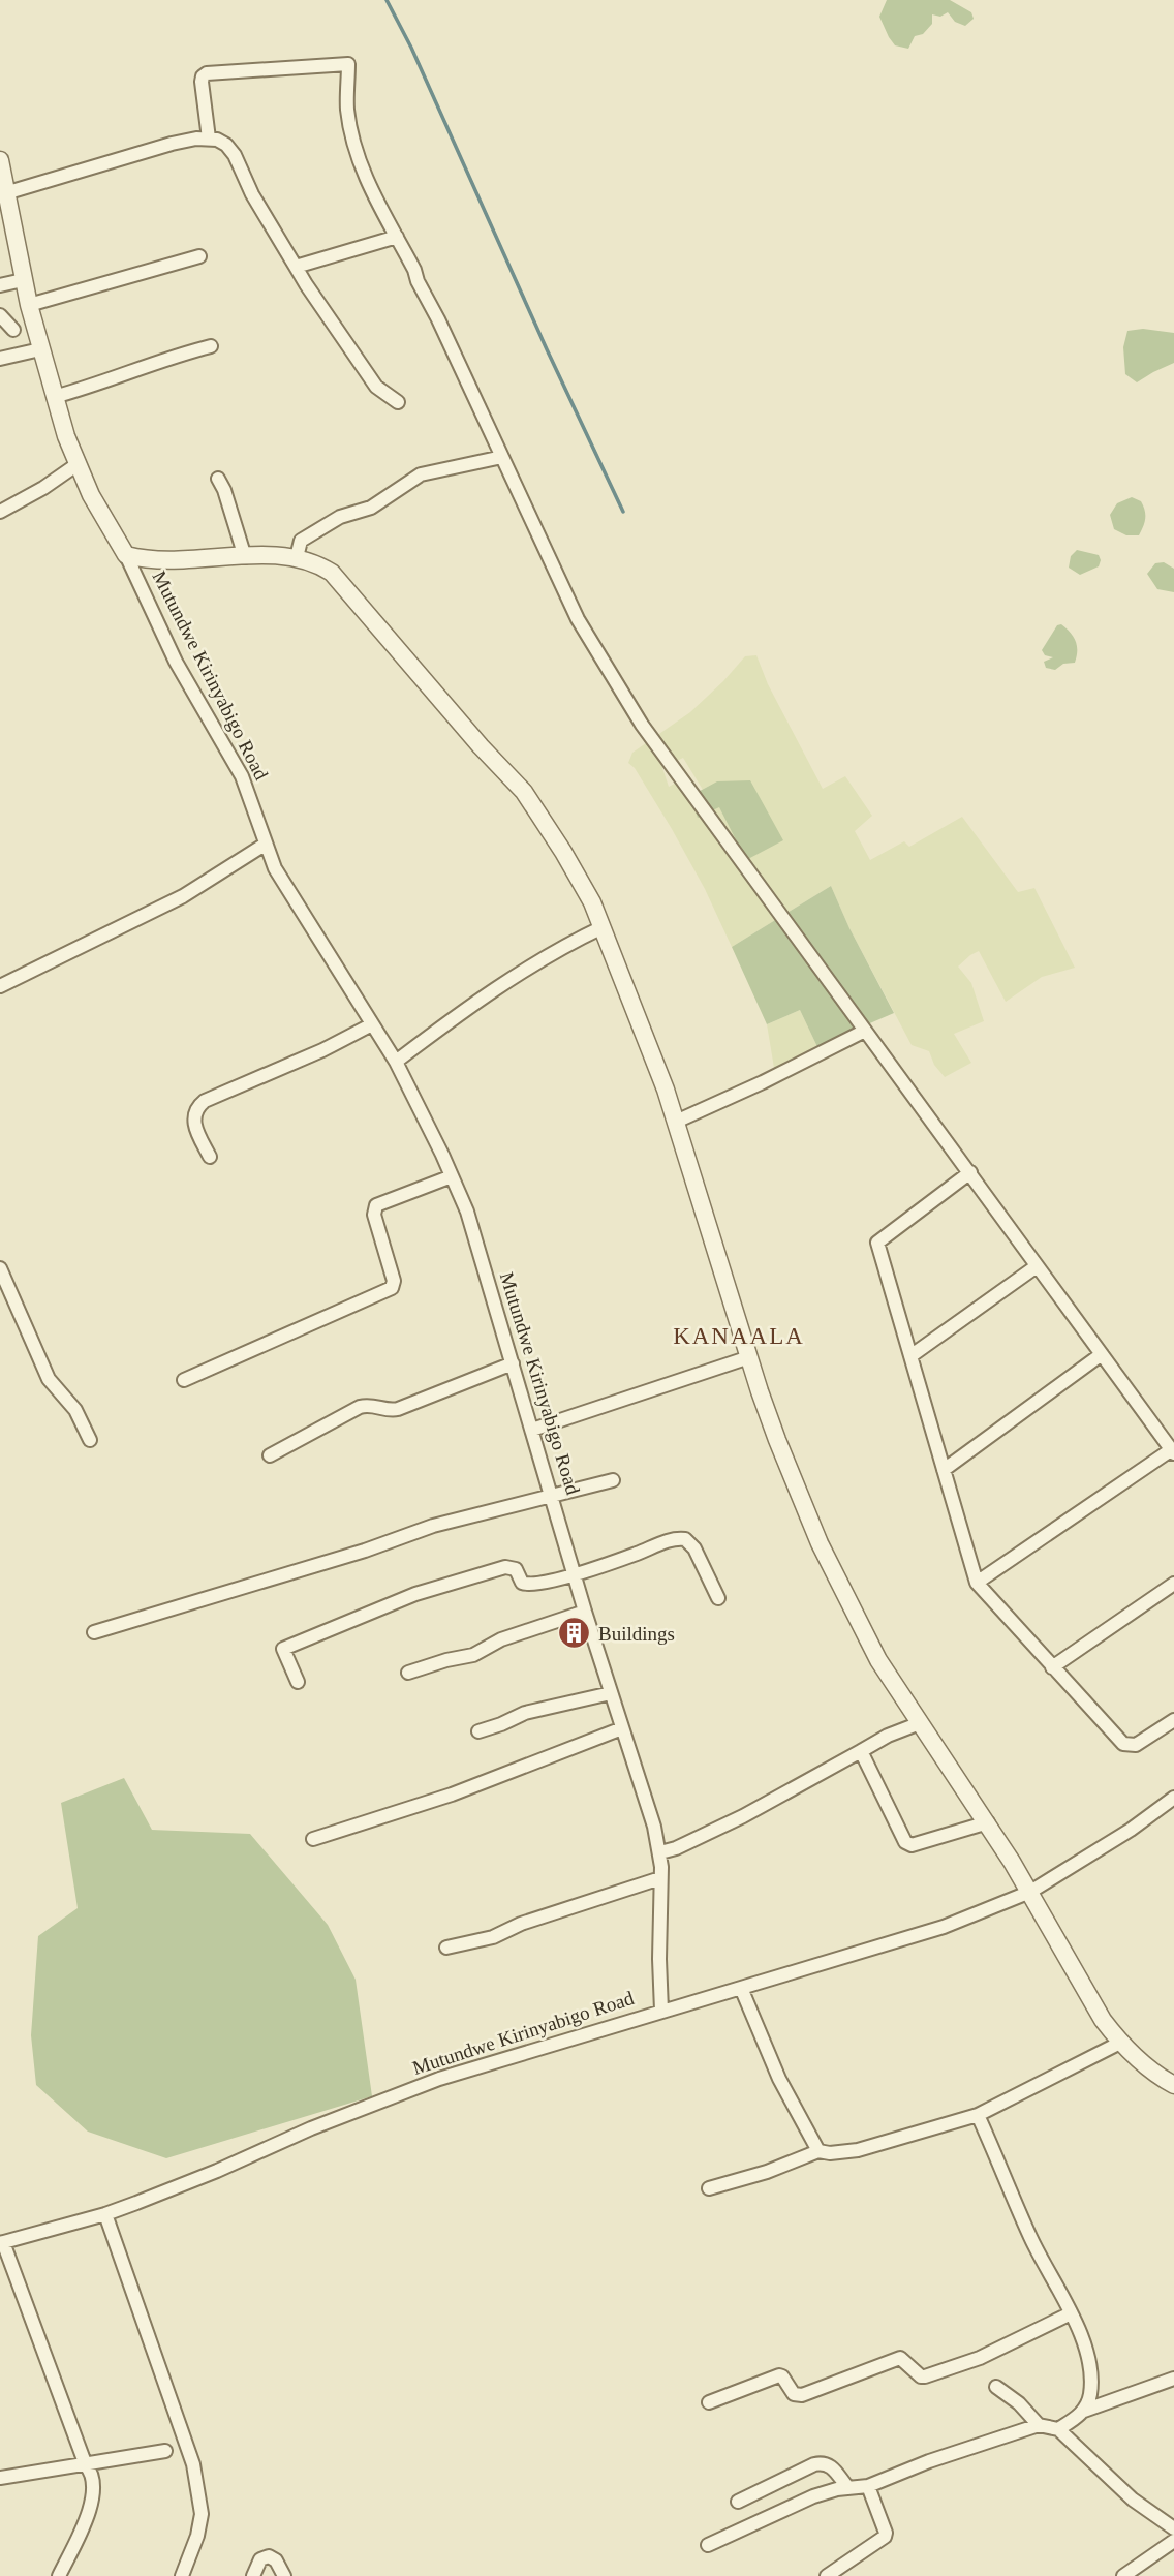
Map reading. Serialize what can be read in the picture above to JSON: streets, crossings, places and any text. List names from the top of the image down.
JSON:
{
  "streets": {
    "street": ["Mutundwe Kirinyabigo Road"]
  },
  "districts": ["KANAALA"],
  "places": {
    "building": ["Buildings"]
  }
}
